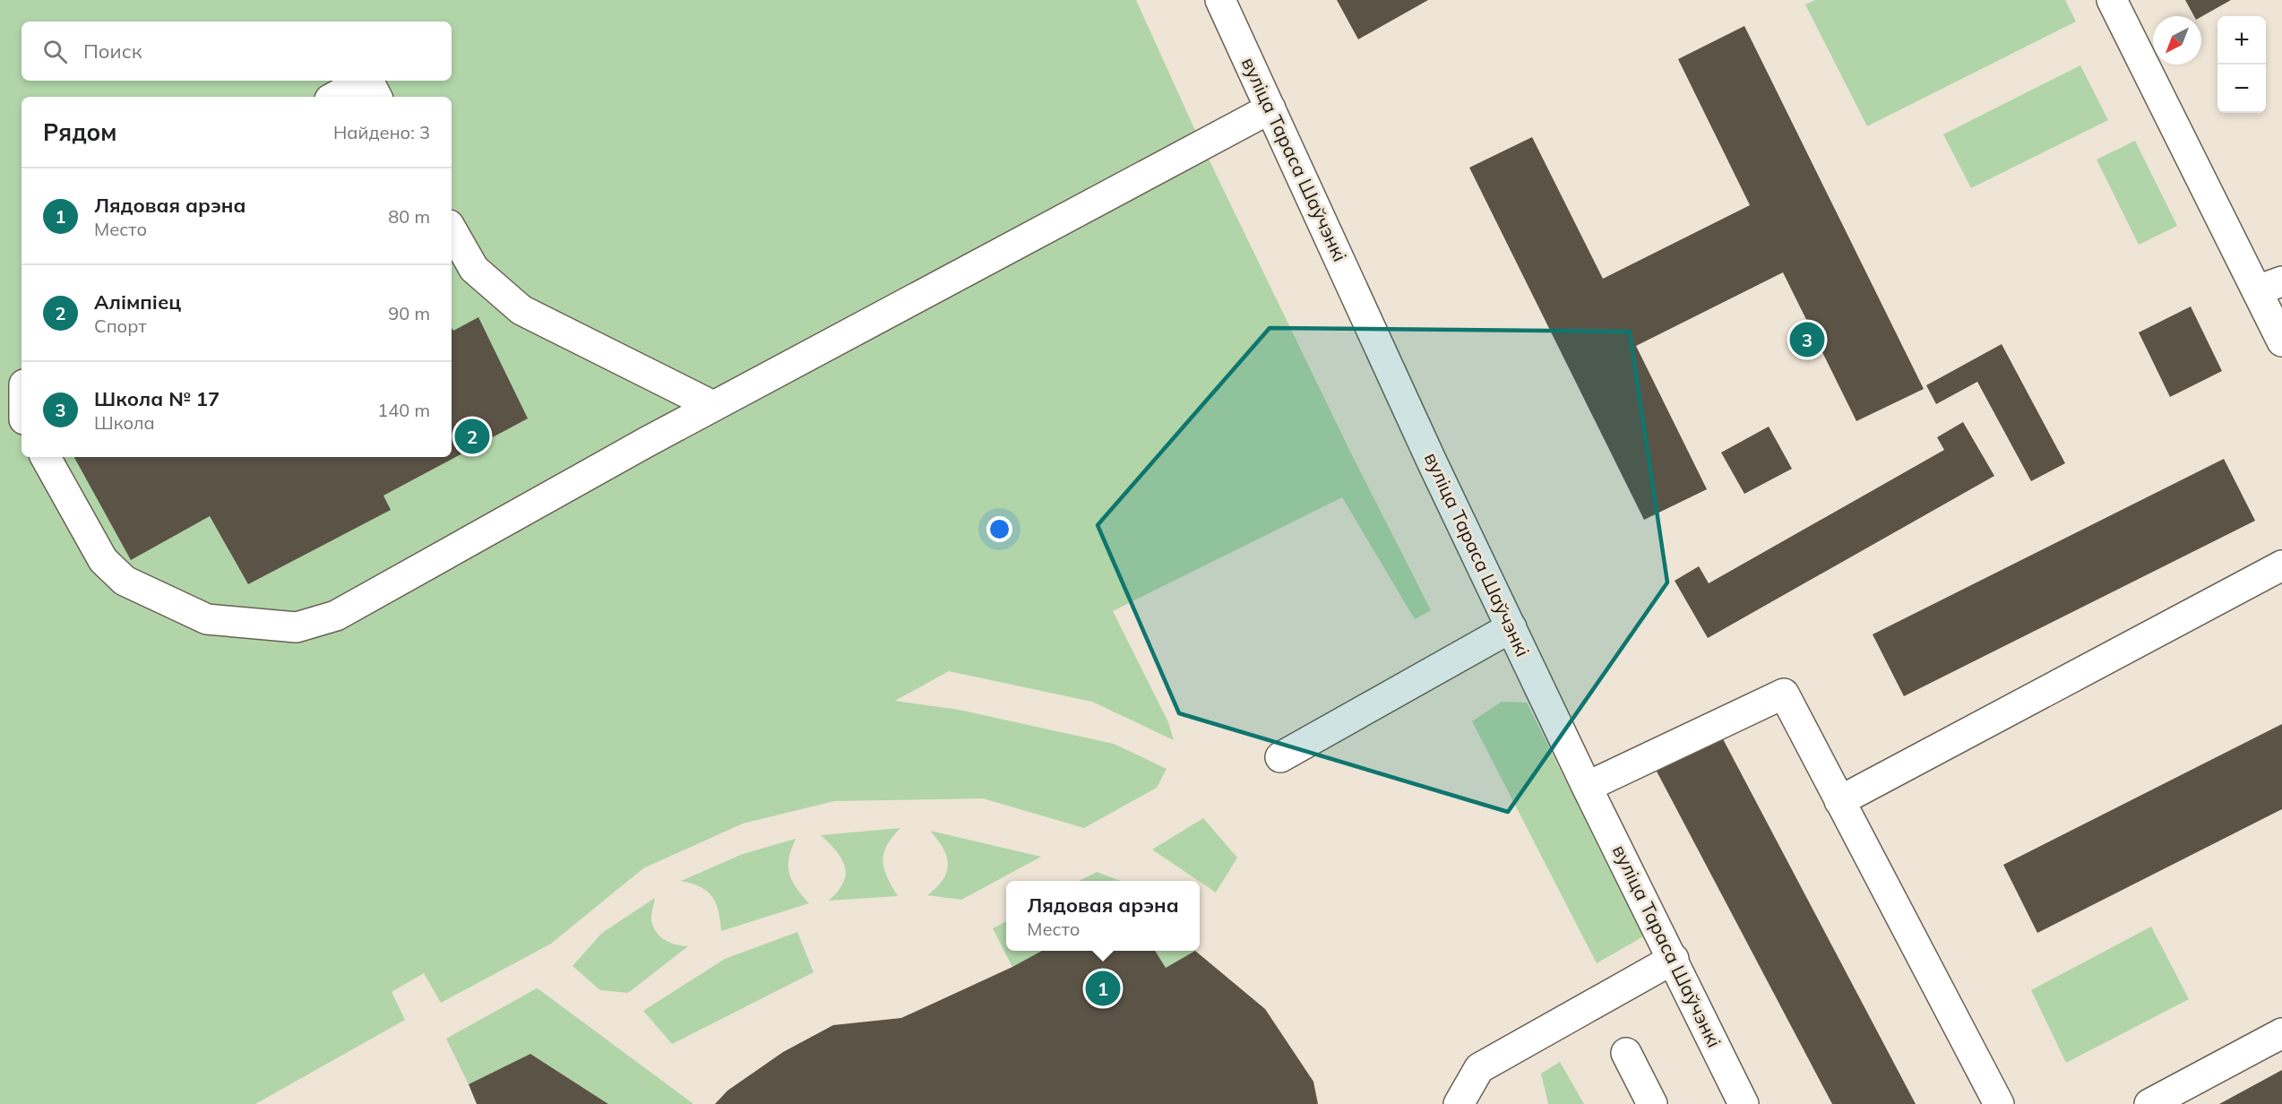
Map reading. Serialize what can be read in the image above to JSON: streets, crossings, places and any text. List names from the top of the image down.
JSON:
{
  "streets": {
    "street": ["вуліца Тараса Шаўчэнкі"]
  },
  "north": "bottom left",
  "page": {
    "map_buttons": ["+", "−"],
    "search": "Поиск",
    "heading": ["Рядом", "Найдено: 3"],
    "list": [
      {
        "mark": "1",
        "name": "Лядовая арэна",
        "note": "Место",
        "value": "80 m"
      },
      {
        "mark": "2",
        "name": "Алімпіец",
        "note": "Спорт",
        "value": "90 m"
      },
      {
        "mark": "3",
        "name": "Школа № 17",
        "note": "Школа",
        "value": "140 m"
      }
    ],
    "pins": ["3", "2", "1"],
    "popup": ["Лядовая арэна", "Место"]
  }
}
